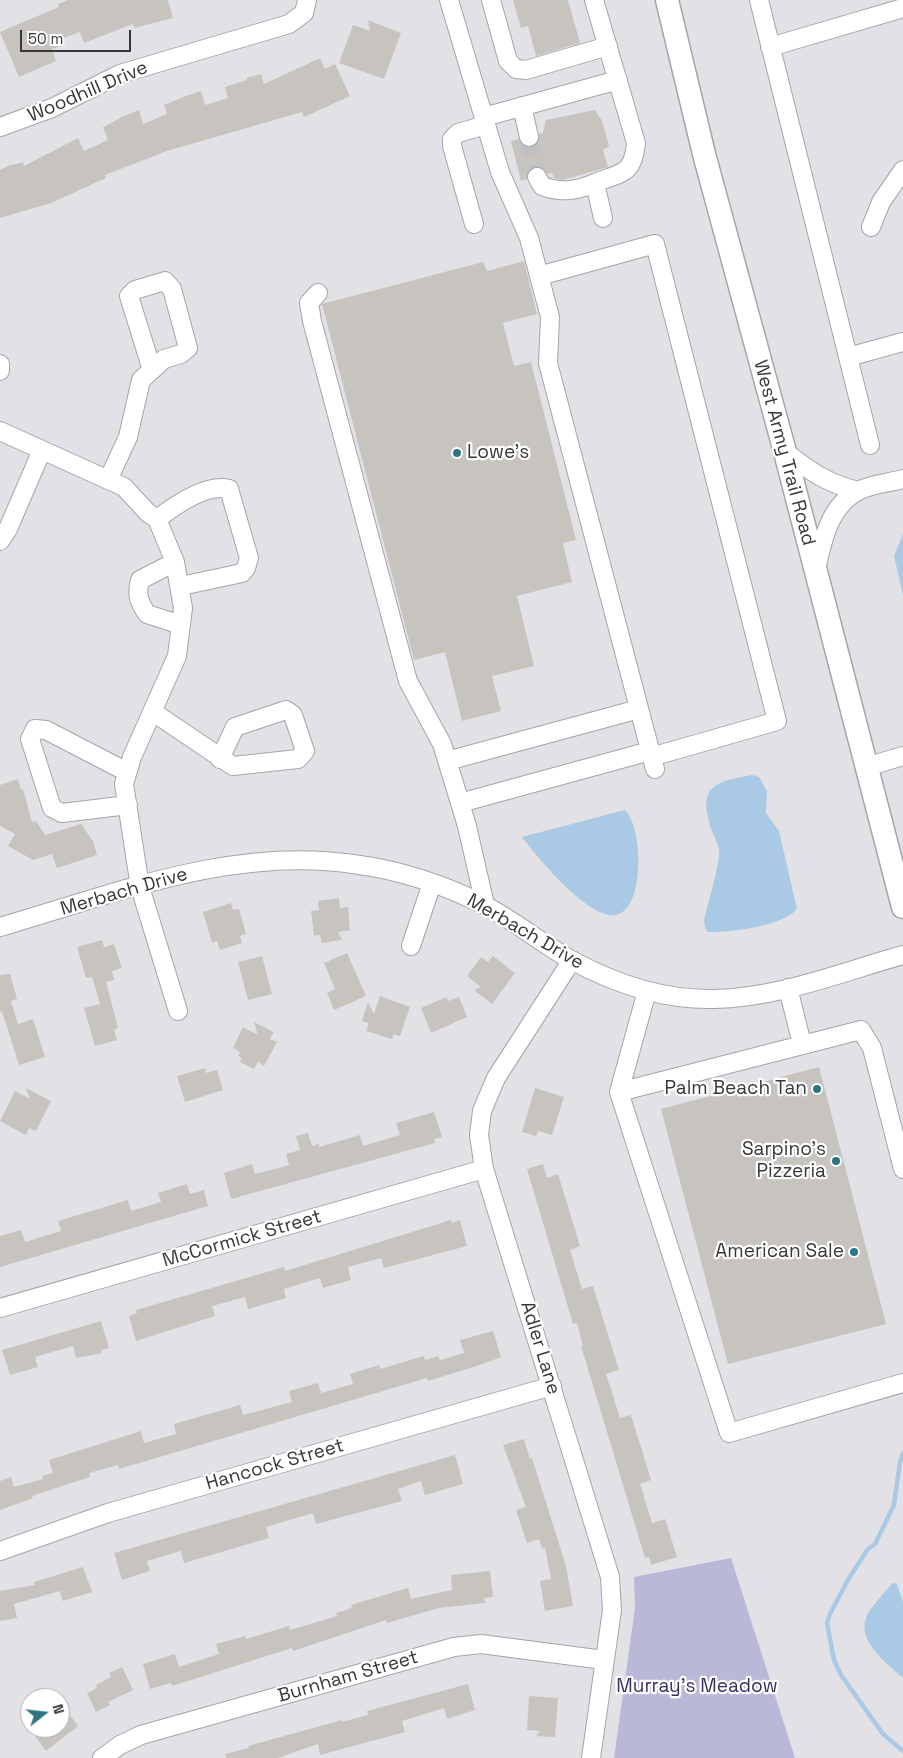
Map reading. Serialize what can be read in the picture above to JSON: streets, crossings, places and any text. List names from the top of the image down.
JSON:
{
  "streets": {
    "main road": ["West Army Trail Road"],
    "street": [
      "Woodhill Drive",
      "Merbach Drive",
      "McCormick Street",
      "Adler Lane",
      "Hancock Street",
      "Burnham Street"
    ]
  },
  "crossings": [
    ["Merbach Drive", "Adler Lane"],
    ["McCormick Street", "Adler Lane"],
    ["Adler Lane", "Hancock Street"],
    ["Adler Lane", "Burnham Street"]
  ],
  "parks": ["Murray's Meadow"],
  "places": [
    "Lowe's",
    "Palm Beach Tan",
    "Sarpino's Pizzeria",
    "American Sale"
  ],
  "scale_bar": "50 m",
  "north": "right"
}
